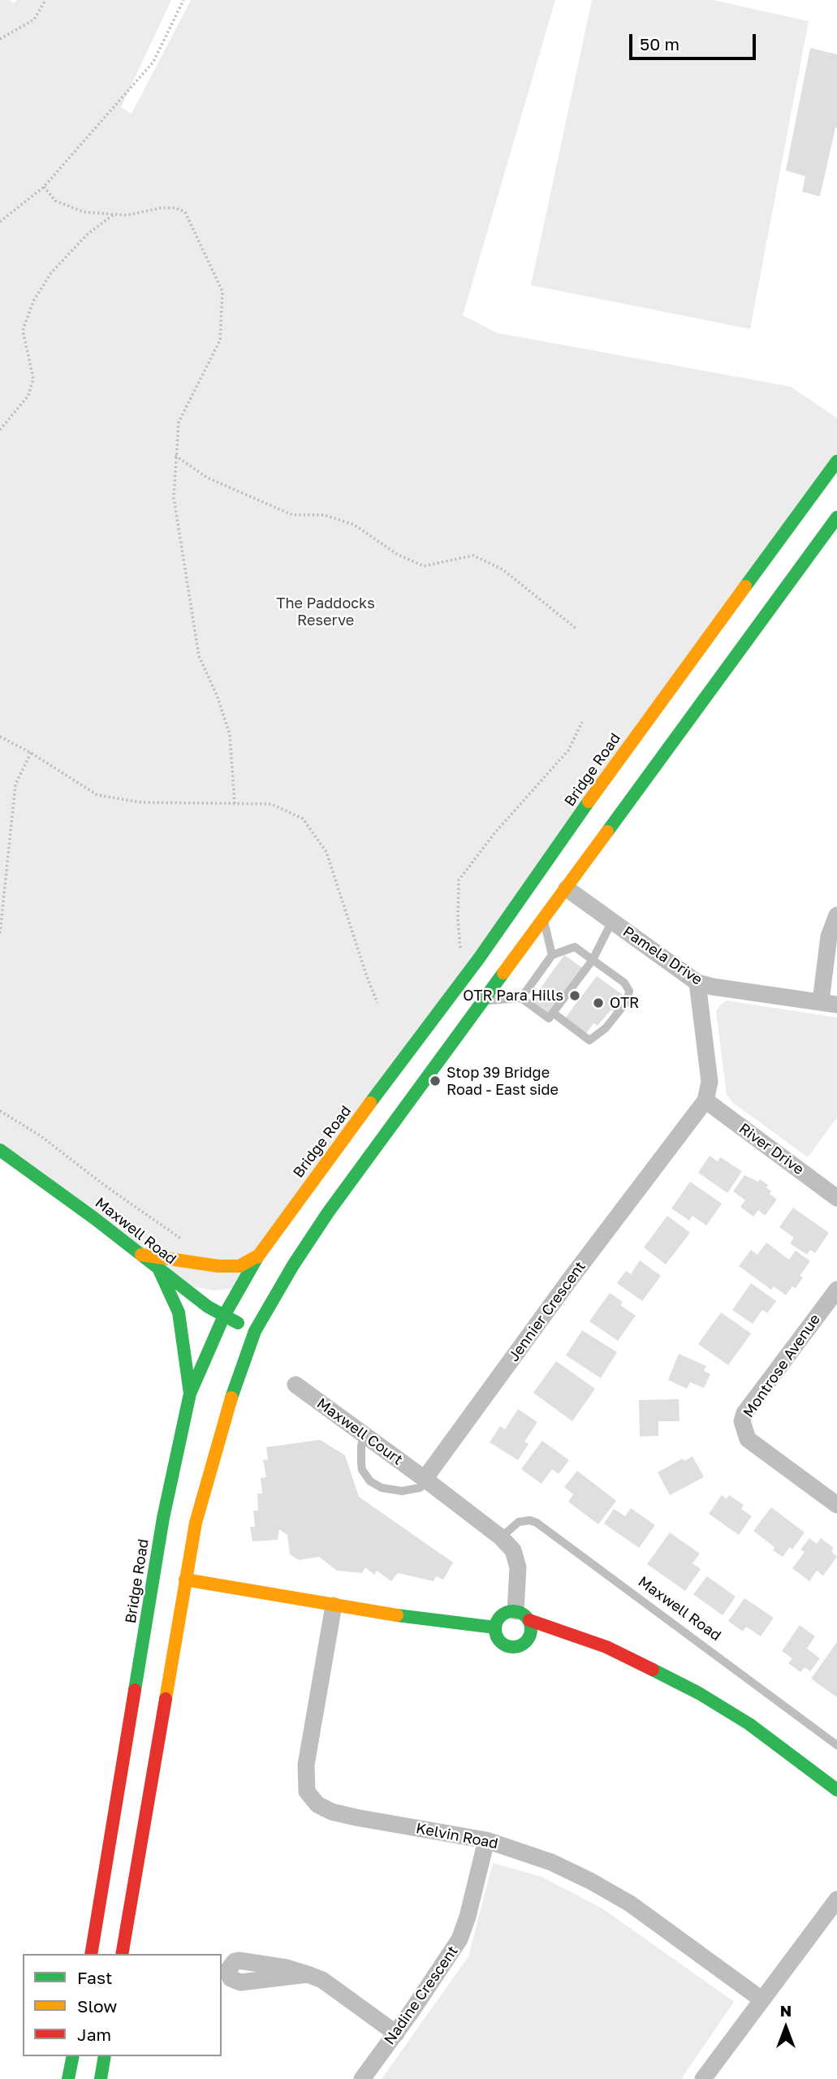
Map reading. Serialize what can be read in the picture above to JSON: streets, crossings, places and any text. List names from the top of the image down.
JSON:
{
  "streets": {
    "main road": ["Bridge Road", "Maxwell Road"],
    "street": [
      "Pamela Drive",
      "River Drive",
      "Jennier Crescent",
      "Montrose Avenue",
      "Maxwell Court",
      "Kelvin Road",
      "Nadine Crescent"
    ]
  },
  "crossings": [
    ["Bridge Road", "Pamela Drive"],
    ["Bridge Road", "Maxwell Road"],
    ["River Drive", "Jennier Crescent"],
    ["Jennier Crescent", "Maxwell Court"],
    ["Kelvin Road", "Nadine Crescent"]
  ],
  "parks": ["The Paddocks Reserve"],
  "places": ["OTR Para Hills", "OTR", "Stop 39 Bridge Road - East side"],
  "legend": ["Fast", "Slow", "Jam"],
  "scale_bar": "50 m",
  "north": "top"
}
